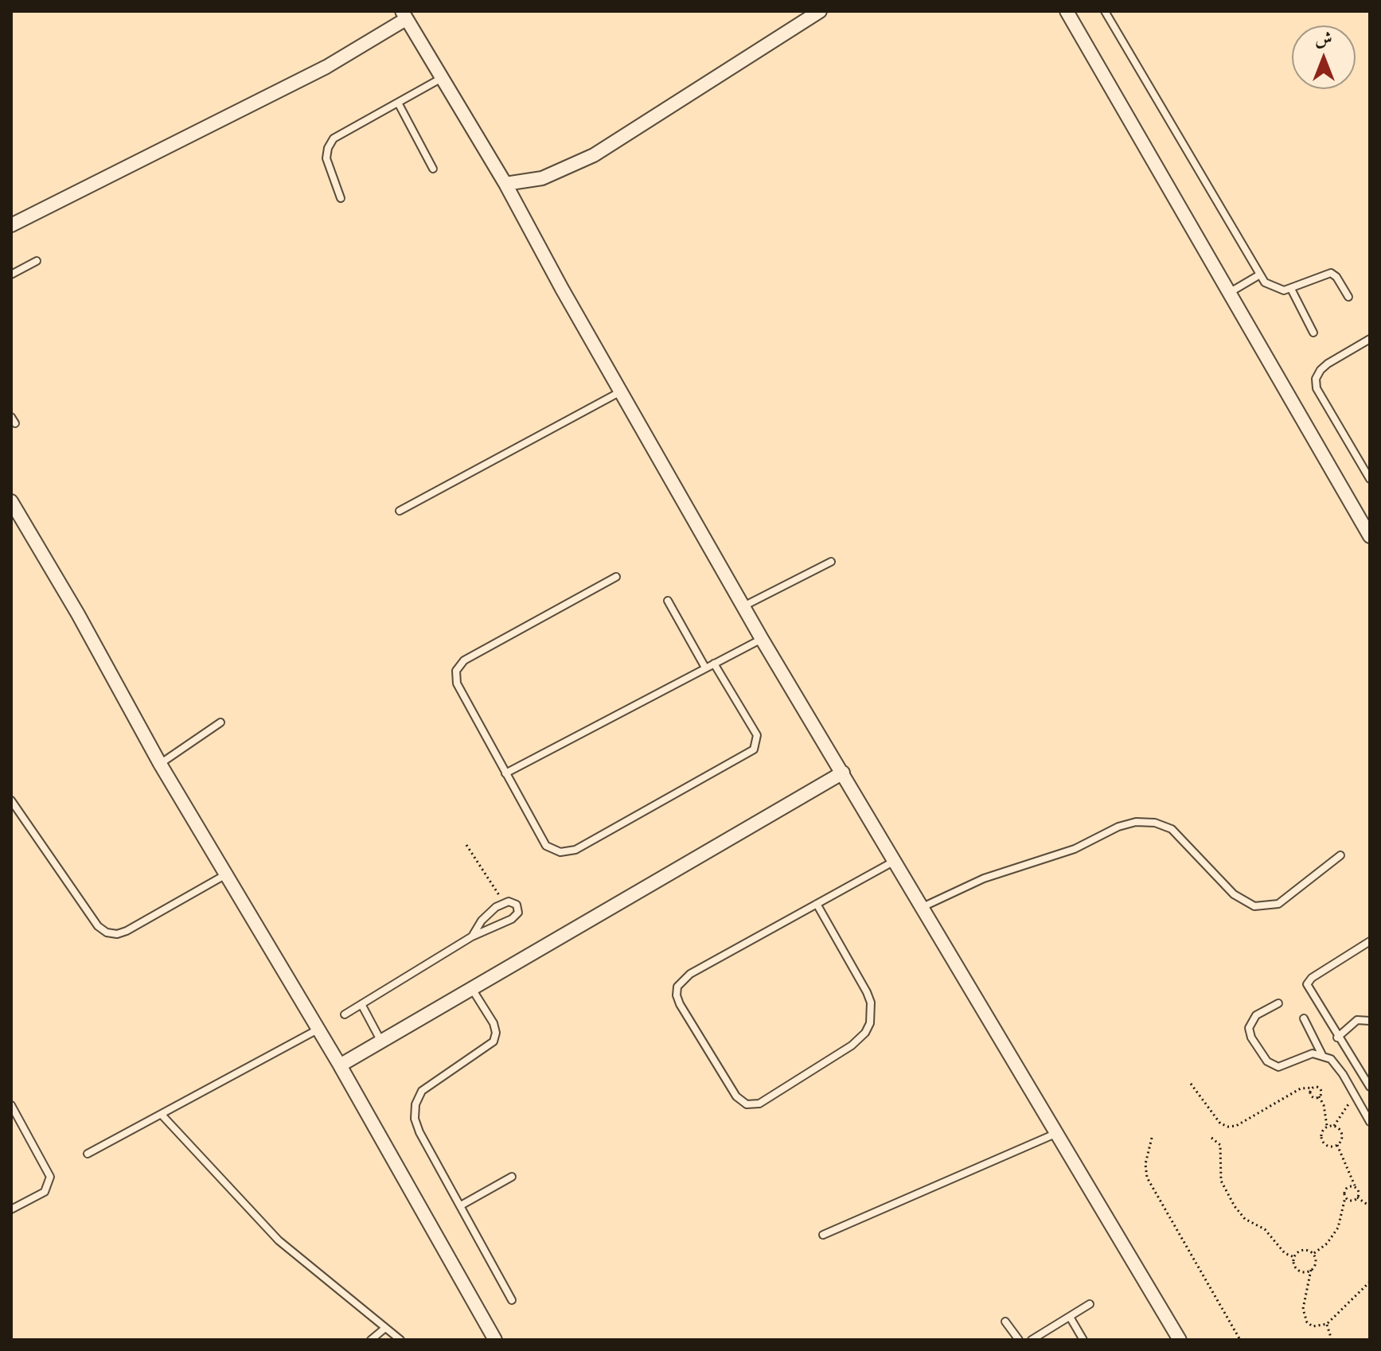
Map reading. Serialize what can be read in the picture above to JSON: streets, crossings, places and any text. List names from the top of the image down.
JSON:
{
  "north": "top"
}
